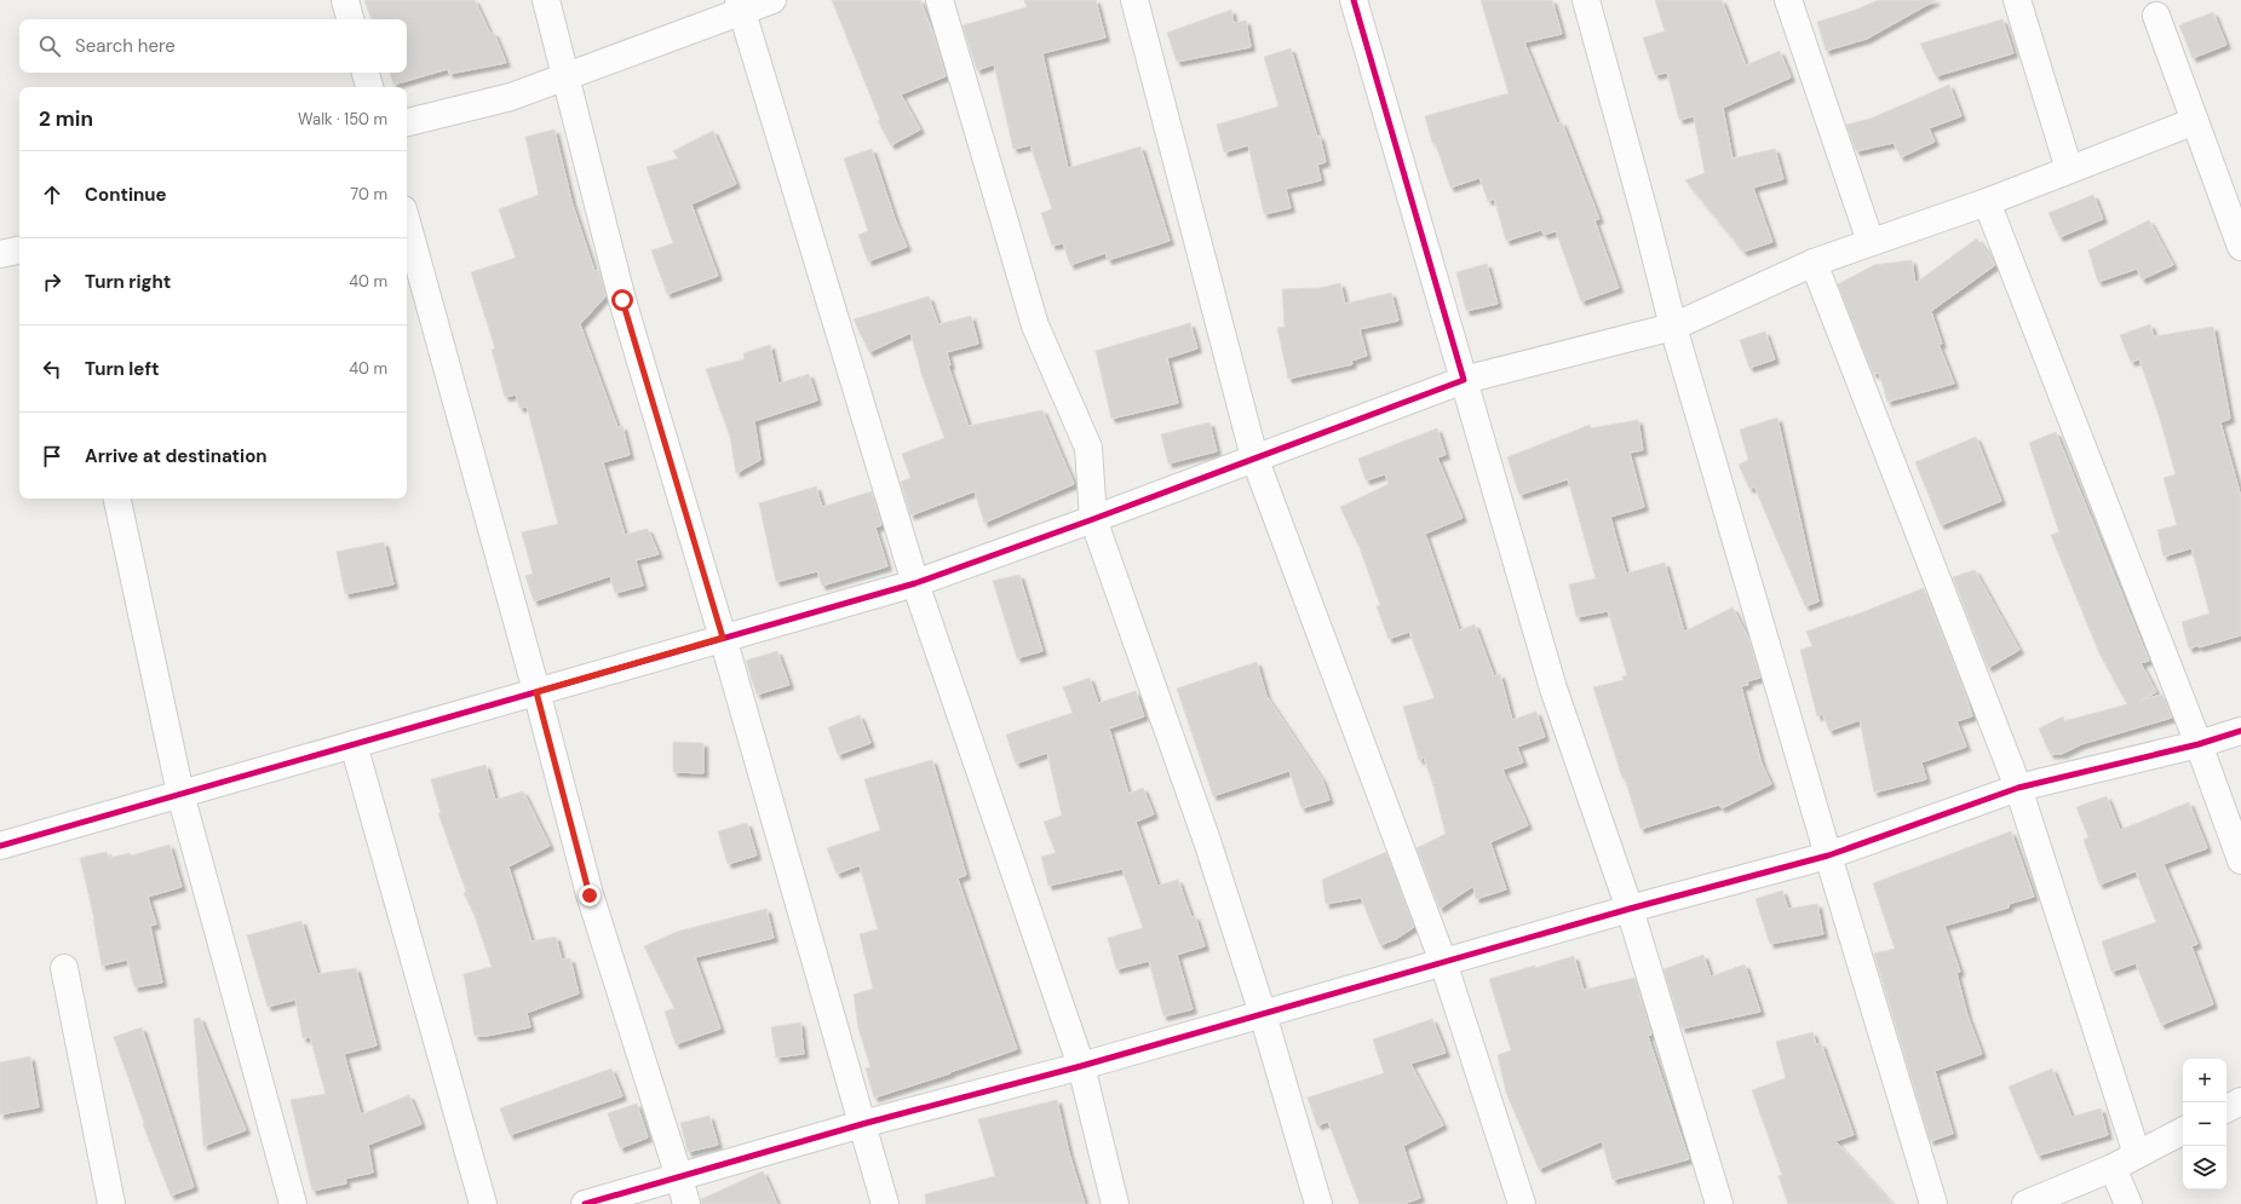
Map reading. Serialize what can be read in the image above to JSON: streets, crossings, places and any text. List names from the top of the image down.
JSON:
{
  "page": {
    "search": "Search here",
    "heading": ["2 min", "Walk · 150 m"],
    "list": [
      ["Continue", "70 m"],
      ["Turn right", "40 m"],
      ["Turn left", "40 m"],
      "Arrive at destination"
    ],
    "map_buttons": ["+", "−"]
  }
}
